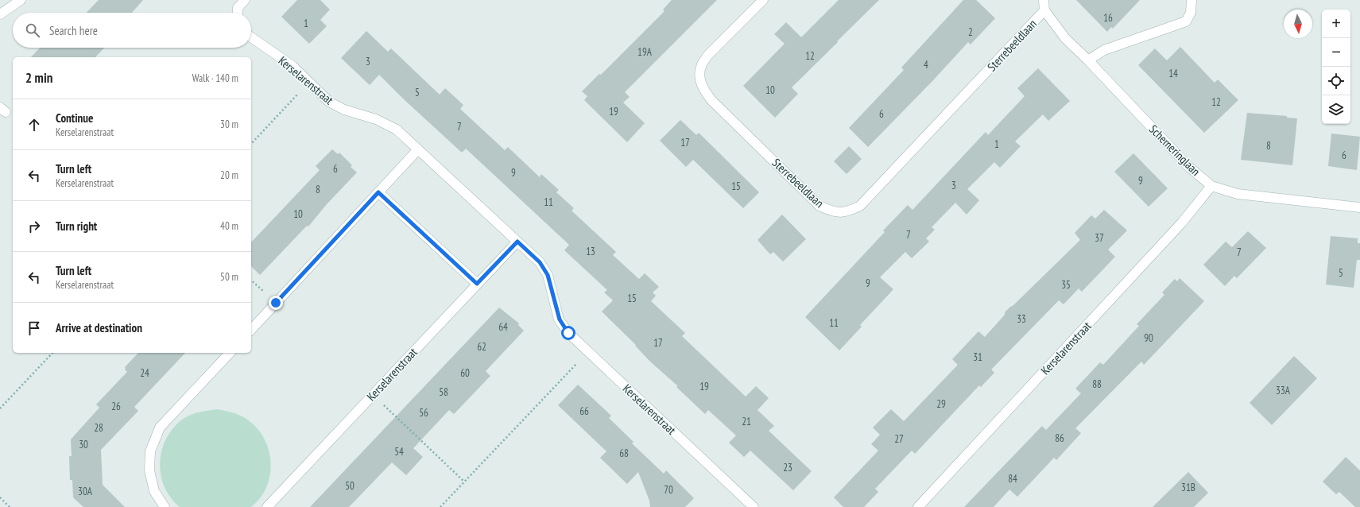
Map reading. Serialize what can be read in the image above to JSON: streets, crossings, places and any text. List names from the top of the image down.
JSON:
{
  "streets": {
    "street": ["Sterrebeeldlaan", "Kerselarenstraat", "Schemeringlaan"]
  },
  "crossings": [
    ["Sterrebeeldlaan", "Schemeringlaan"],
    ["Kerselarenstraat", "Schemeringlaan"]
  ],
  "house_numbers": [
    "16",
    "1",
    "2",
    "19A",
    "12",
    "3",
    "4",
    "14",
    "10",
    "5",
    "12",
    "19",
    "6",
    "7",
    "17",
    "1",
    "8",
    "6",
    "6",
    "9",
    "9",
    "3",
    "15",
    "8",
    "11",
    "10",
    "7",
    "37",
    "13",
    "7",
    "5",
    "9",
    "35",
    "15",
    "33",
    "11",
    "64",
    "90",
    "17",
    "62",
    "31",
    "24",
    "60",
    "88",
    "19",
    "33A",
    "58",
    "29",
    "26",
    "66",
    "56",
    "21",
    "28",
    "86",
    "27",
    "30",
    "54",
    "68",
    "23",
    "84",
    "50",
    "31B",
    "70",
    "30A"
  ],
  "north": "bottom",
  "page": {
    "map_buttons": ["+", "−"],
    "search": "Search here",
    "heading": ["2 min", "Walk · 140 m"],
    "list": [
      ["Continue", "Kerselarenstraat", "30 m"],
      ["Turn left", "Kerselarenstraat", "20 m"],
      ["Turn right", "40 m"],
      ["Turn left", "Kerselarenstraat", "50 m"],
      "Arrive at destination"
    ]
  }
}
